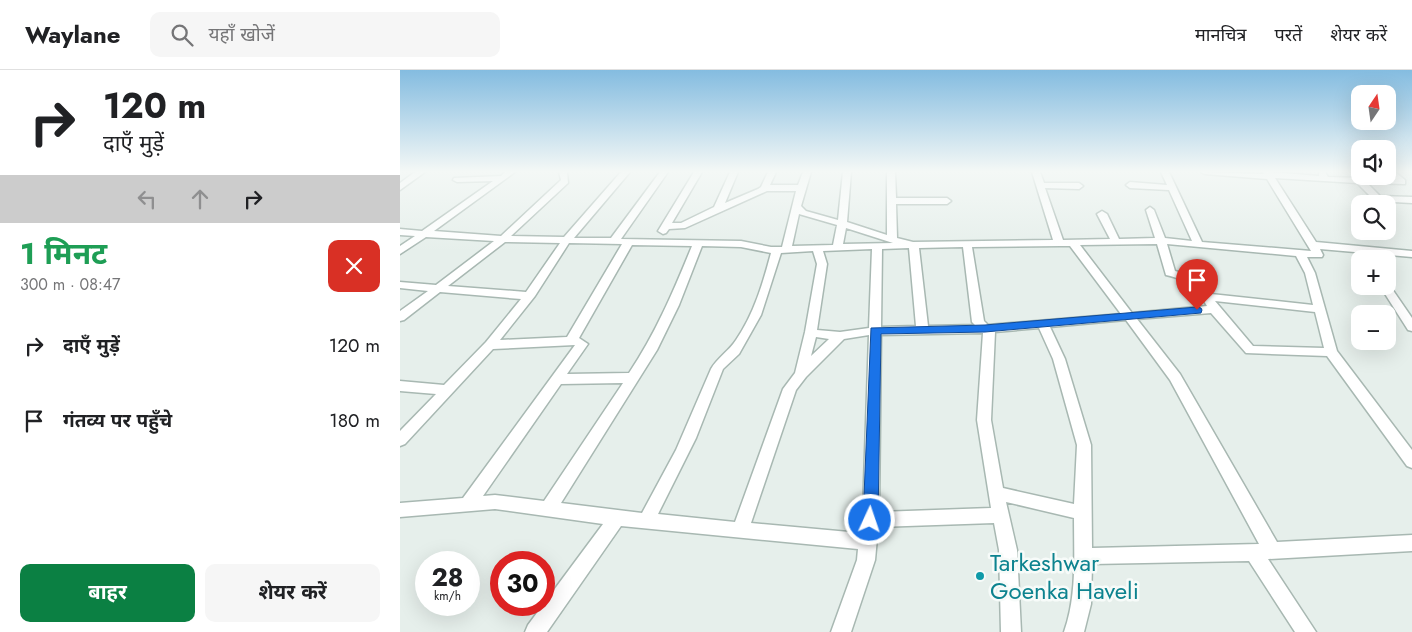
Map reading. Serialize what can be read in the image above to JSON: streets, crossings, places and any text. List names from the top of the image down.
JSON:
{
  "places": ["Tarkeshwar Goenka Haveli"],
  "north": "top",
  "page": {
    "header": "Waylane",
    "search": "यहाँ खोजें",
    "nav": ["मानचित्र", "परतें", "शेयर करें"],
    "turn": ["120 m", "दाएँ मुड़ें"],
    "map_buttons": ["+", "−"],
    "heading": ["1 मिनट", "300 m · 08:47"],
    "list": [
      {
        "name": "दाएँ मुड़ें",
        "value": "120 m"
      },
      {
        "name": "गंतव्य पर पहुँचे",
        "value": "180 m"
      }
    ],
    "speed": "28 km/h",
    "limit": "30",
    "buttons": ["बाहर", "शेयर करें"]
  }
}
